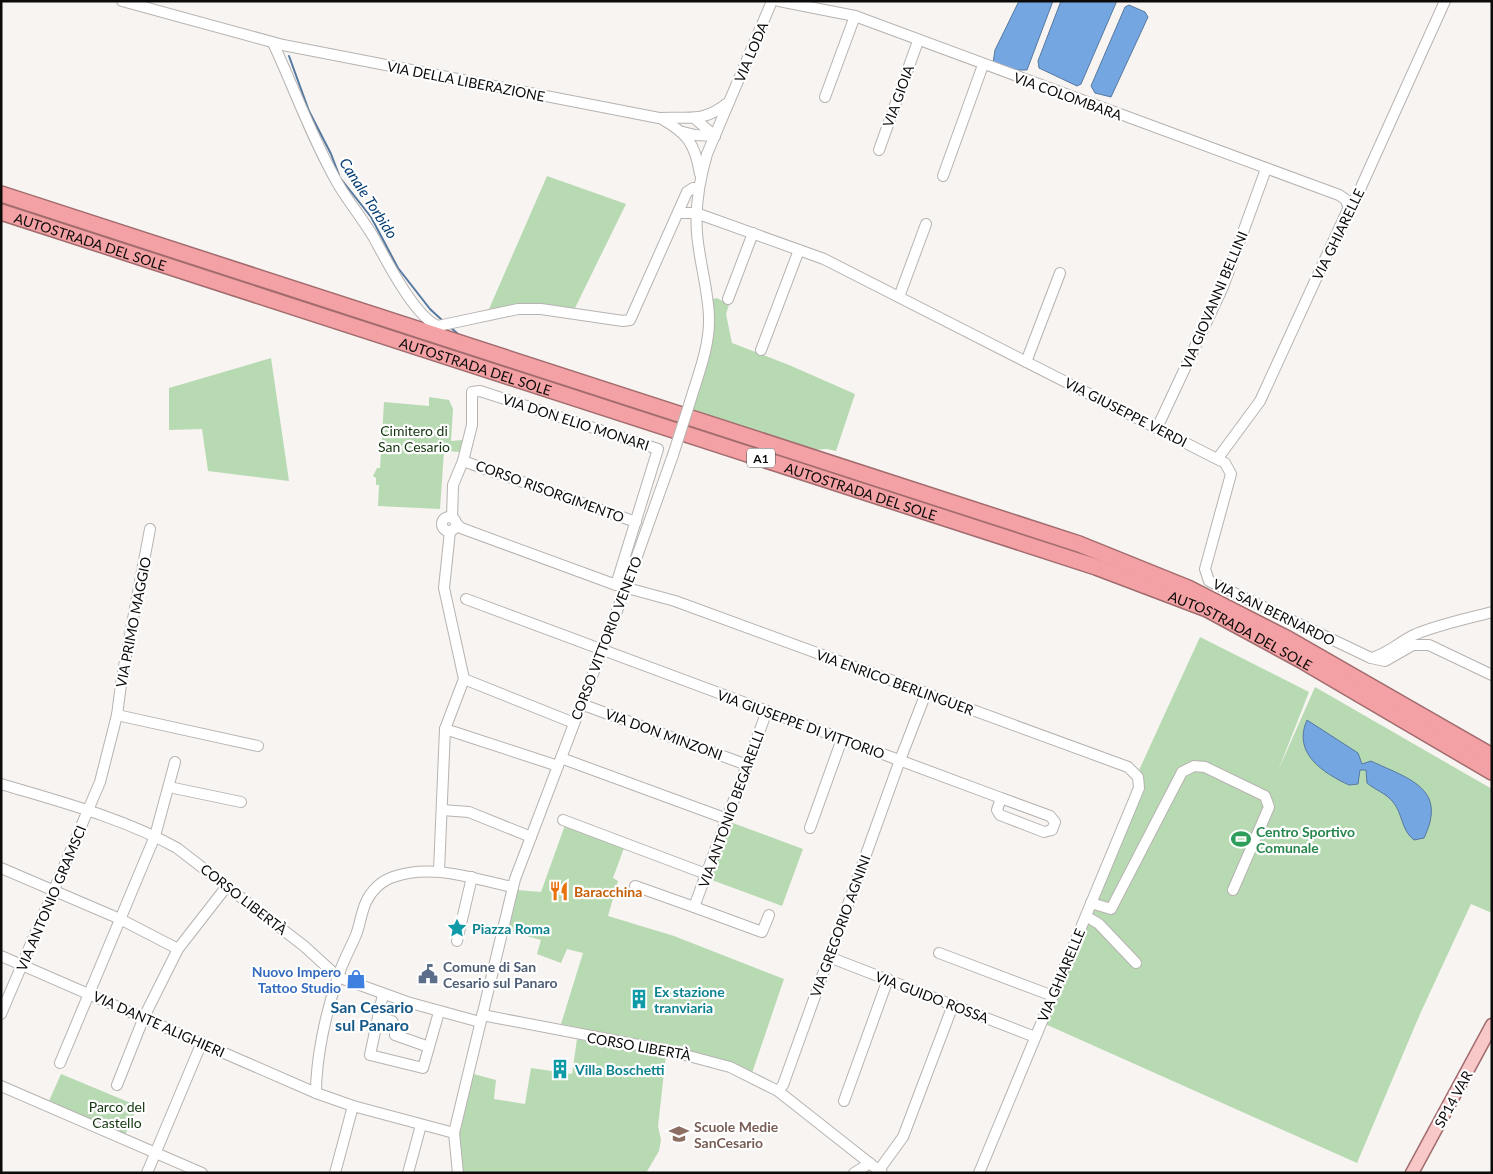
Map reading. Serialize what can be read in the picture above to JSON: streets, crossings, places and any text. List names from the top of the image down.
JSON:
{
  "streets": {
    "highway": ["AUTOSTRADA DEL SOLE", "A1"],
    "main road": ["SP14 VAR"],
    "street": [
      "VIA LODA",
      "VIA DELLA LIBERAZIONE",
      "VIA GIOIA",
      "VIA COLOMBARA",
      "VIA GHIARELLE",
      "VIA GIOVANNI BELLINI",
      "VIA GIUSEPPE VERDI",
      "VIA DON ELIO MONARI",
      "CORSO RISORGIMENTO",
      "VIA SAN BERNARDO",
      "VIA PRIMO MAGGIO",
      "CORSO VITTORIO VENETO",
      "VIA ENRICO BERLINGUER",
      "VIA GIUSEPPE DI VITTORIO",
      "VIA DON MINZONI",
      "VIA ANTONIO BEGARELLI",
      "VIA ANTONIO GRAMSCI",
      "CORSO LIBERTÀ",
      "VIA GREGORIO AGNINI",
      "VIA GUIDO ROSSA",
      "VIA DANTE ALIGHIERI"
    ]
  },
  "crossings": [
    ["VIA LODA", "VIA DELLA LIBERAZIONE"],
    ["VIA LODA", "CORSO VITTORIO VENETO"],
    ["VIA DELLA LIBERAZIONE", "CORSO VITTORIO VENETO"],
    ["VIA GIOIA", "VIA COLOMBARA"],
    ["VIA COLOMBARA", "VIA GHIARELLE"],
    ["VIA COLOMBARA", "VIA GIOVANNI BELLINI"],
    ["VIA GHIARELLE", "VIA GIUSEPPE VERDI"],
    ["VIA GHIARELLE", "VIA SAN BERNARDO"],
    ["VIA GHIARELLE", "VIA ENRICO BERLINGUER"],
    ["VIA GHIARELLE", "VIA GUIDO ROSSA"],
    ["VIA GIOVANNI BELLINI", "VIA GIUSEPPE VERDI"],
    ["VIA GIUSEPPE VERDI", "VIA SAN BERNARDO"],
    ["VIA GIUSEPPE VERDI", "CORSO VITTORIO VENETO"],
    ["VIA DON ELIO MONARI", "CORSO RISORGIMENTO"],
    ["VIA DON ELIO MONARI", "VIA ENRICO BERLINGUER"],
    ["VIA PRIMO MAGGIO", "VIA ANTONIO GRAMSCI"],
    ["VIA PRIMO MAGGIO", "CORSO LIBERTÀ"],
    ["CORSO VITTORIO VENETO", "VIA ENRICO BERLINGUER"],
    ["CORSO VITTORIO VENETO", "VIA GIUSEPPE DI VITTORIO"],
    ["CORSO VITTORIO VENETO", "VIA DON MINZONI"],
    ["CORSO VITTORIO VENETO", "CORSO LIBERTÀ"],
    ["CORSO VITTORIO VENETO", "VIA DANTE ALIGHIERI"],
    ["VIA ENRICO BERLINGUER", "VIA GREGORIO AGNINI"],
    ["VIA GIUSEPPE DI VITTORIO", "VIA ANTONIO BEGARELLI"],
    ["VIA GIUSEPPE DI VITTORIO", "VIA GREGORIO AGNINI"],
    ["VIA DON MINZONI", "VIA ANTONIO BEGARELLI"],
    ["VIA ANTONIO GRAMSCI", "CORSO LIBERTÀ"],
    ["VIA ANTONIO GRAMSCI", "VIA DANTE ALIGHIERI"],
    ["CORSO LIBERTÀ", "VIA GREGORIO AGNINI"],
    ["VIA GREGORIO AGNINI", "VIA GUIDO ROSSA"]
  ],
  "districts": ["San Cesario sul Panaro"],
  "water": ["Canale Torbido"],
  "parks": ["Cimitero di San Cesario", "Parco del Castello"],
  "places": {
    "sports": ["Centro Sportivo Comunale"],
    "restaurant": ["Baracchina"],
    "place": ["Piazza Roma"],
    "public building": ["Comune di San Cesario sul Panaro"],
    "shop": ["Nuovo Impero Tattoo Studio"],
    "building": ["Ex stazione tranviaria", "Villa Boschetti"],
    "school or university": ["Scuole Medie SanCesario"]
  }
}
